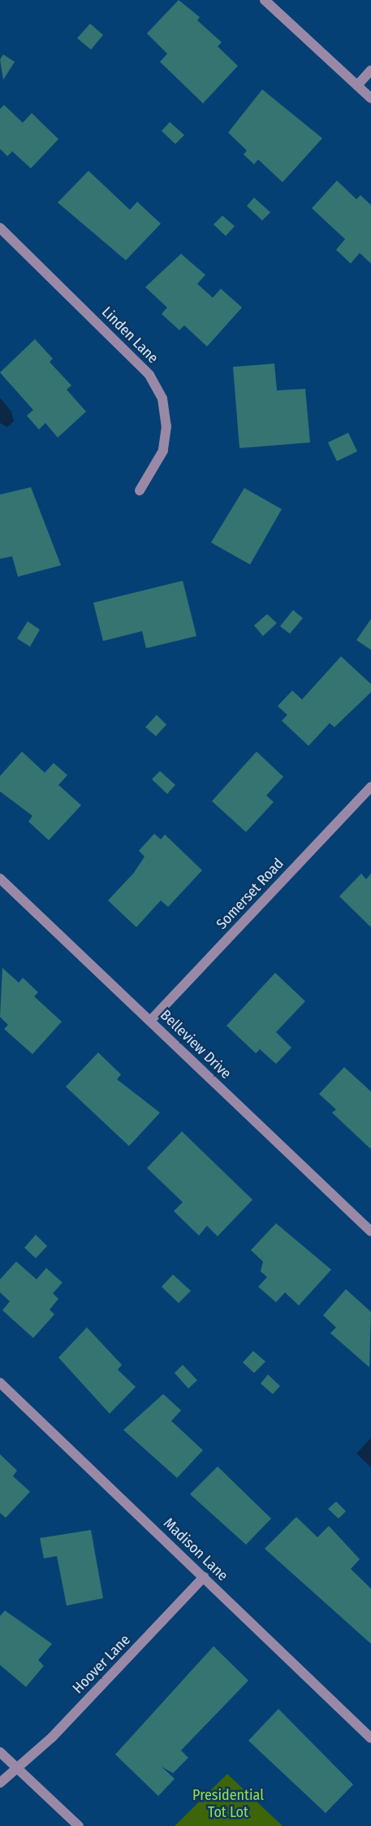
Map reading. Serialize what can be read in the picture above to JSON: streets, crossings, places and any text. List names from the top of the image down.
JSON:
{
  "streets": {
    "street": [
      "Linden Lane",
      "Somerset Road",
      "Belleview Drive",
      "Madison Lane",
      "Hoover Lane"
    ]
  },
  "crossings": [
    ["Somerset Road", "Belleview Drive"],
    ["Madison Lane", "Hoover Lane"]
  ],
  "parks": ["Presidential Tot Lot"]
}
